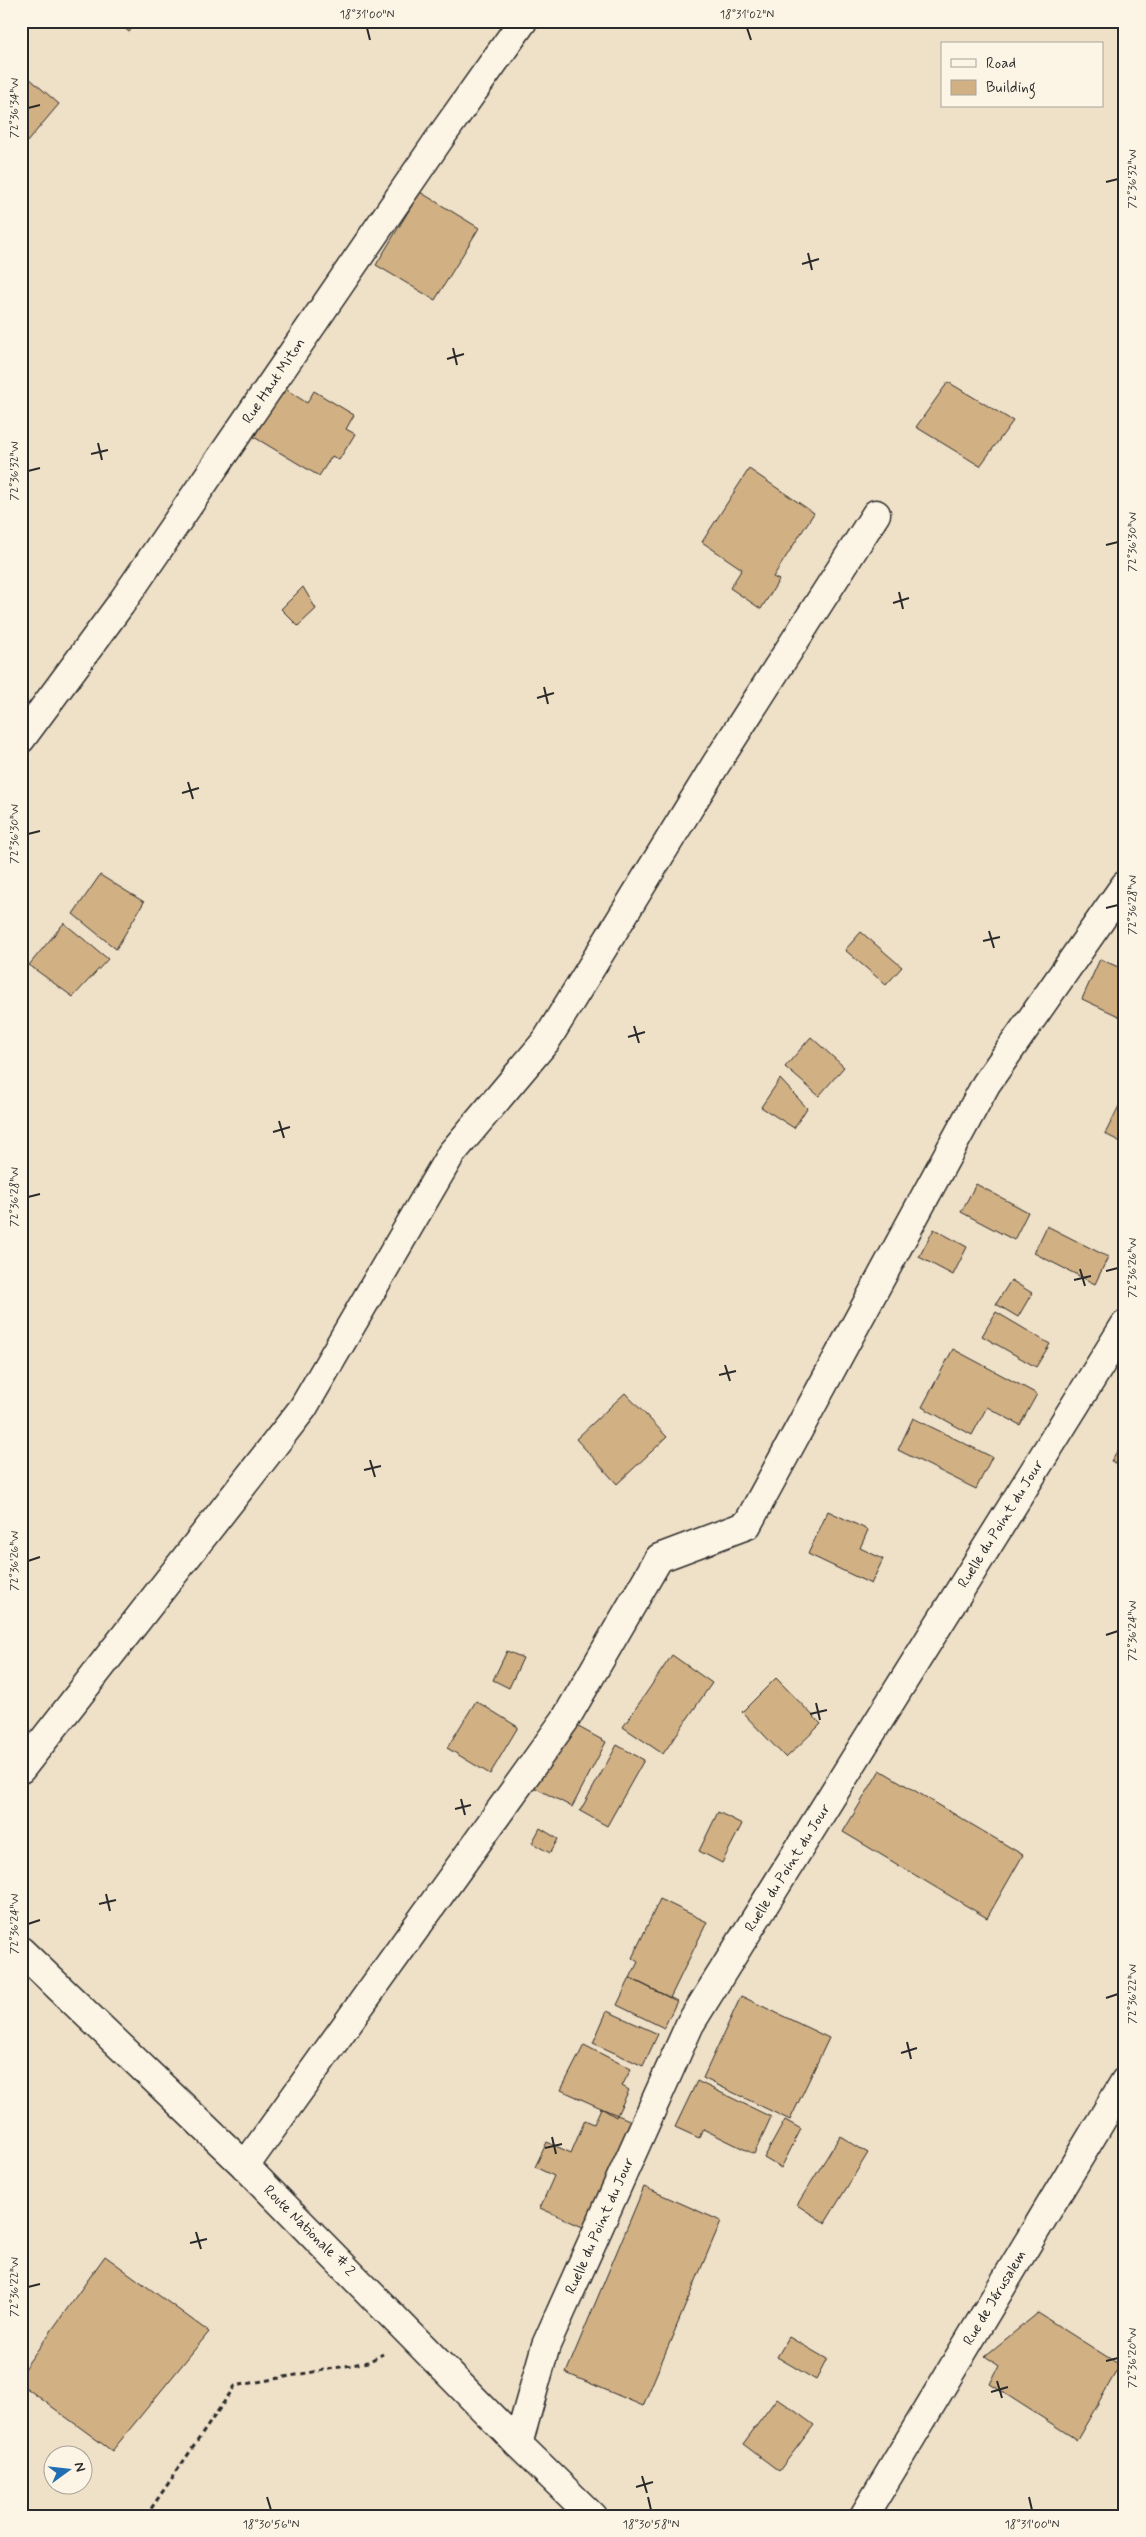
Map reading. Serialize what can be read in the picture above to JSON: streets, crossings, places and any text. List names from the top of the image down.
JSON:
{
  "streets": {
    "street": [
      "Rue Haut Miton",
      "Ruelle du Point du Jour",
      "Route Nationale # 2",
      "Rue de Jérusalem"
    ]
  },
  "crossings": [
    ["Ruelle du Point du Jour", "Route Nationale # 2"]
  ],
  "legend": ["Road", "Building"],
  "north": "right",
  "coordinates": [
    "18°31'00\"N",
    "18°31'02\"N",
    "72°36'34\"W",
    "72°36'32\"W",
    "72°36'30\"W",
    "72°36'28\"W",
    "72°36'26\"W",
    "72°36'24\"W",
    "72°36'22\"W",
    "72°36'20\"W",
    "18°30'56\"N",
    "18°30'58\"N"
  ]
}
